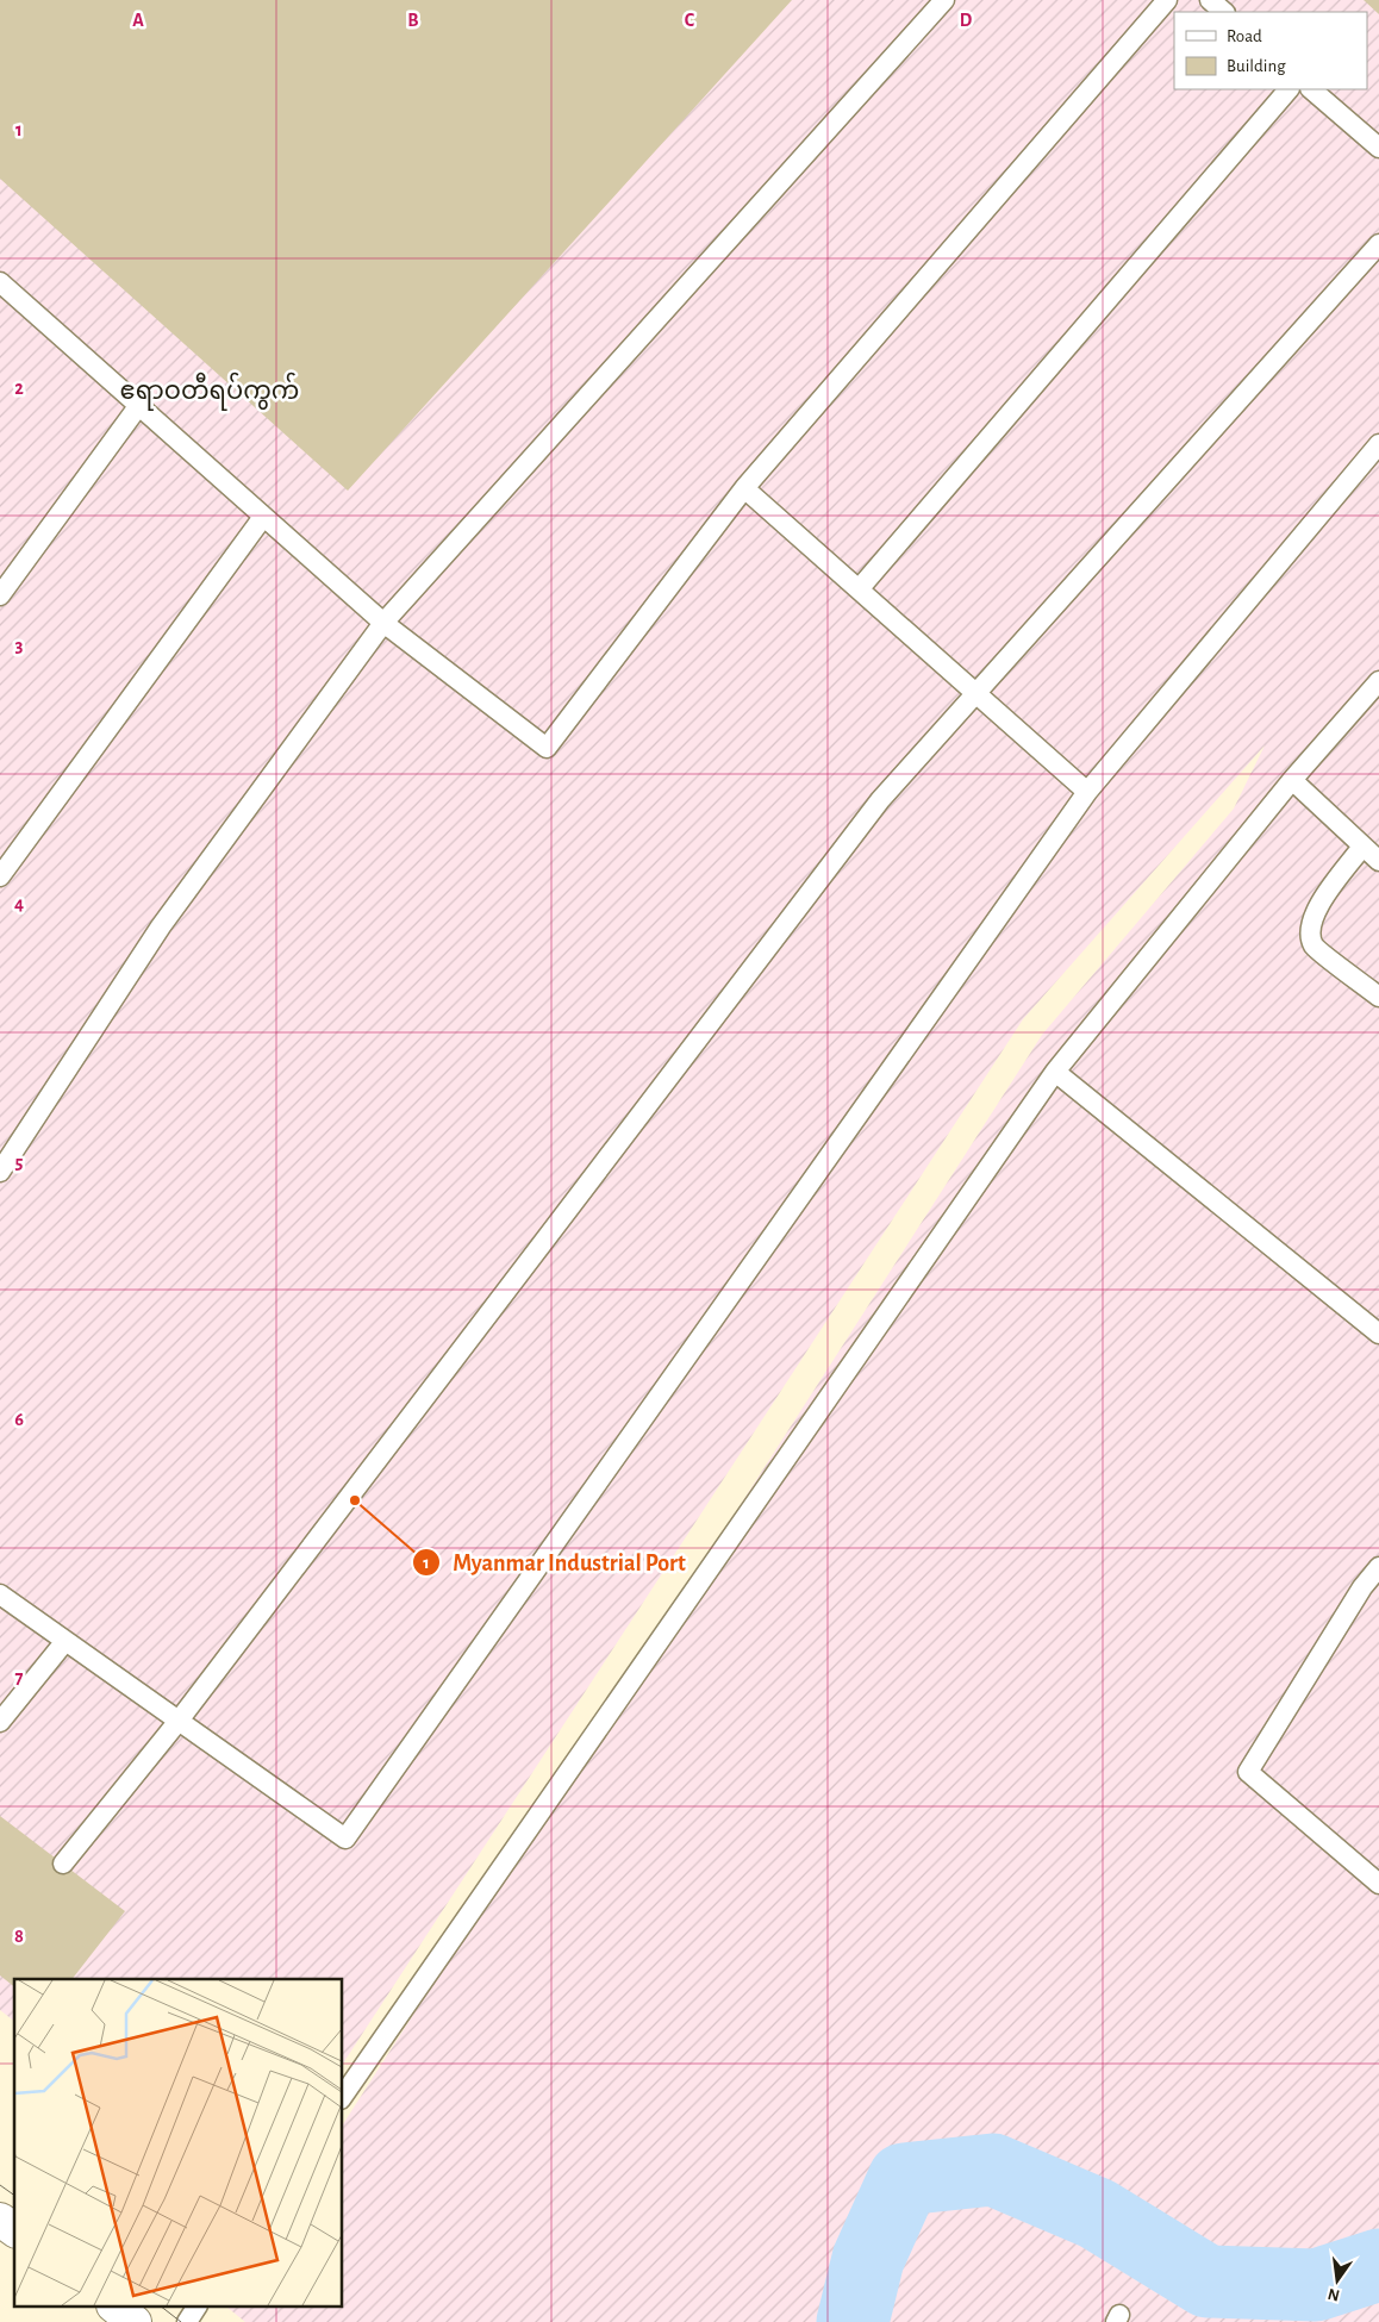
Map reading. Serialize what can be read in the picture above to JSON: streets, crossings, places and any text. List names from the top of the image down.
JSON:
{
  "districts": ["ဧရာဝတီရပ်ကွက်"],
  "places": ["Myanmar Industrial Port"],
  "legend": ["Road", "Building"],
  "north": "bottom",
  "grid": {
    "columns": [
      "A",
      "B",
      "C",
      "D"
    ],
    "rows": [
      "1",
      "2",
      "3",
      "4",
      "5",
      "6",
      "7",
      "8"
    ]
  }
}
